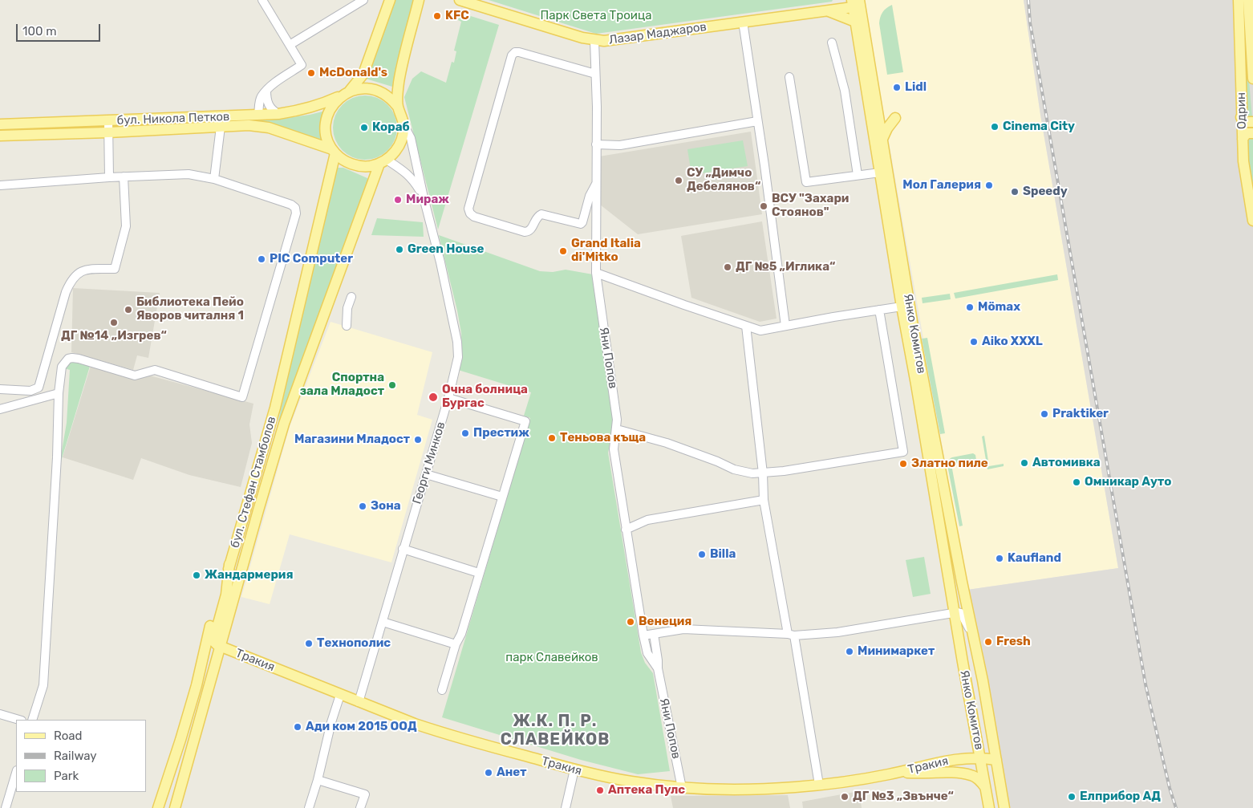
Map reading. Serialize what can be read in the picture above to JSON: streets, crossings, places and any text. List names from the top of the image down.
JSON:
{
  "streets": {
    "main road": [
      "Лазар Маджаров",
      "Одрин",
      "бул. Никола Петков",
      "Янко Комитов",
      "бул. Стефан Стамболов",
      "Тракия"
    ],
    "street": ["Яни Попов", "Георги Минков"]
  },
  "crossings": [
    ["Лазар Маджаров", "Янко Комитов"],
    ["Лазар Маджаров", "Яни Попов"],
    ["бул. Никола Петков", "Георги Минков"],
    ["бул. Никола Петков", "бул. Стефан Стамболов"],
    ["Янко Комитов", "Тракия"],
    ["Яни Попов", "Тракия"],
    ["Георги Минков", "бул. Стефан Стамболов"],
    ["Георги Минков", "Тракия"],
    ["бул. Стефан Стамболов", "Тракия"]
  ],
  "districts": ["Ж.К. П. Р. СЛАВЕЙКОВ"],
  "parks": ["Парк Света Троица", "парк Славейков"],
  "places": [
    "KFC",
    "McDonald's",
    "Lidl",
    "Cinema City",
    "Кораб",
    "СУ „Димчо Дебелянов“",
    "Мол Галерия",
    "Speedy",
    "Мираж",
    "ВСУ \"Захари Стоянов\"",
    "Green House",
    "Grand Italia di'Mitko",
    "PIC Computer",
    "ДГ №5 „Иглика“",
    "Mömax",
    "Библиотека Пейо Яворов читалня 1",
    "ДГ №14 „Изгрев“",
    "Aiko XXXL",
    "Спортна зала Младост",
    "Oчна болница Бургас",
    "Praktiker",
    "Престиж",
    "Теньова къща",
    "Магазини Mладост",
    "Автомивка",
    "Златно пиле",
    "Омникар Ауто",
    "Зона",
    "Billa",
    "Kaufland",
    "Жандармерия",
    "Венеция",
    "Fresh",
    "Технополис",
    "Минимаркет",
    "Ади ком 2015 ООД",
    "Анет",
    "Аптека Пулс",
    "ДГ №3 „Звънче“",
    "Елприбор АД"
  ],
  "legend": ["Road", "Railway", "Park"],
  "scale_bar": "100 m"
}
